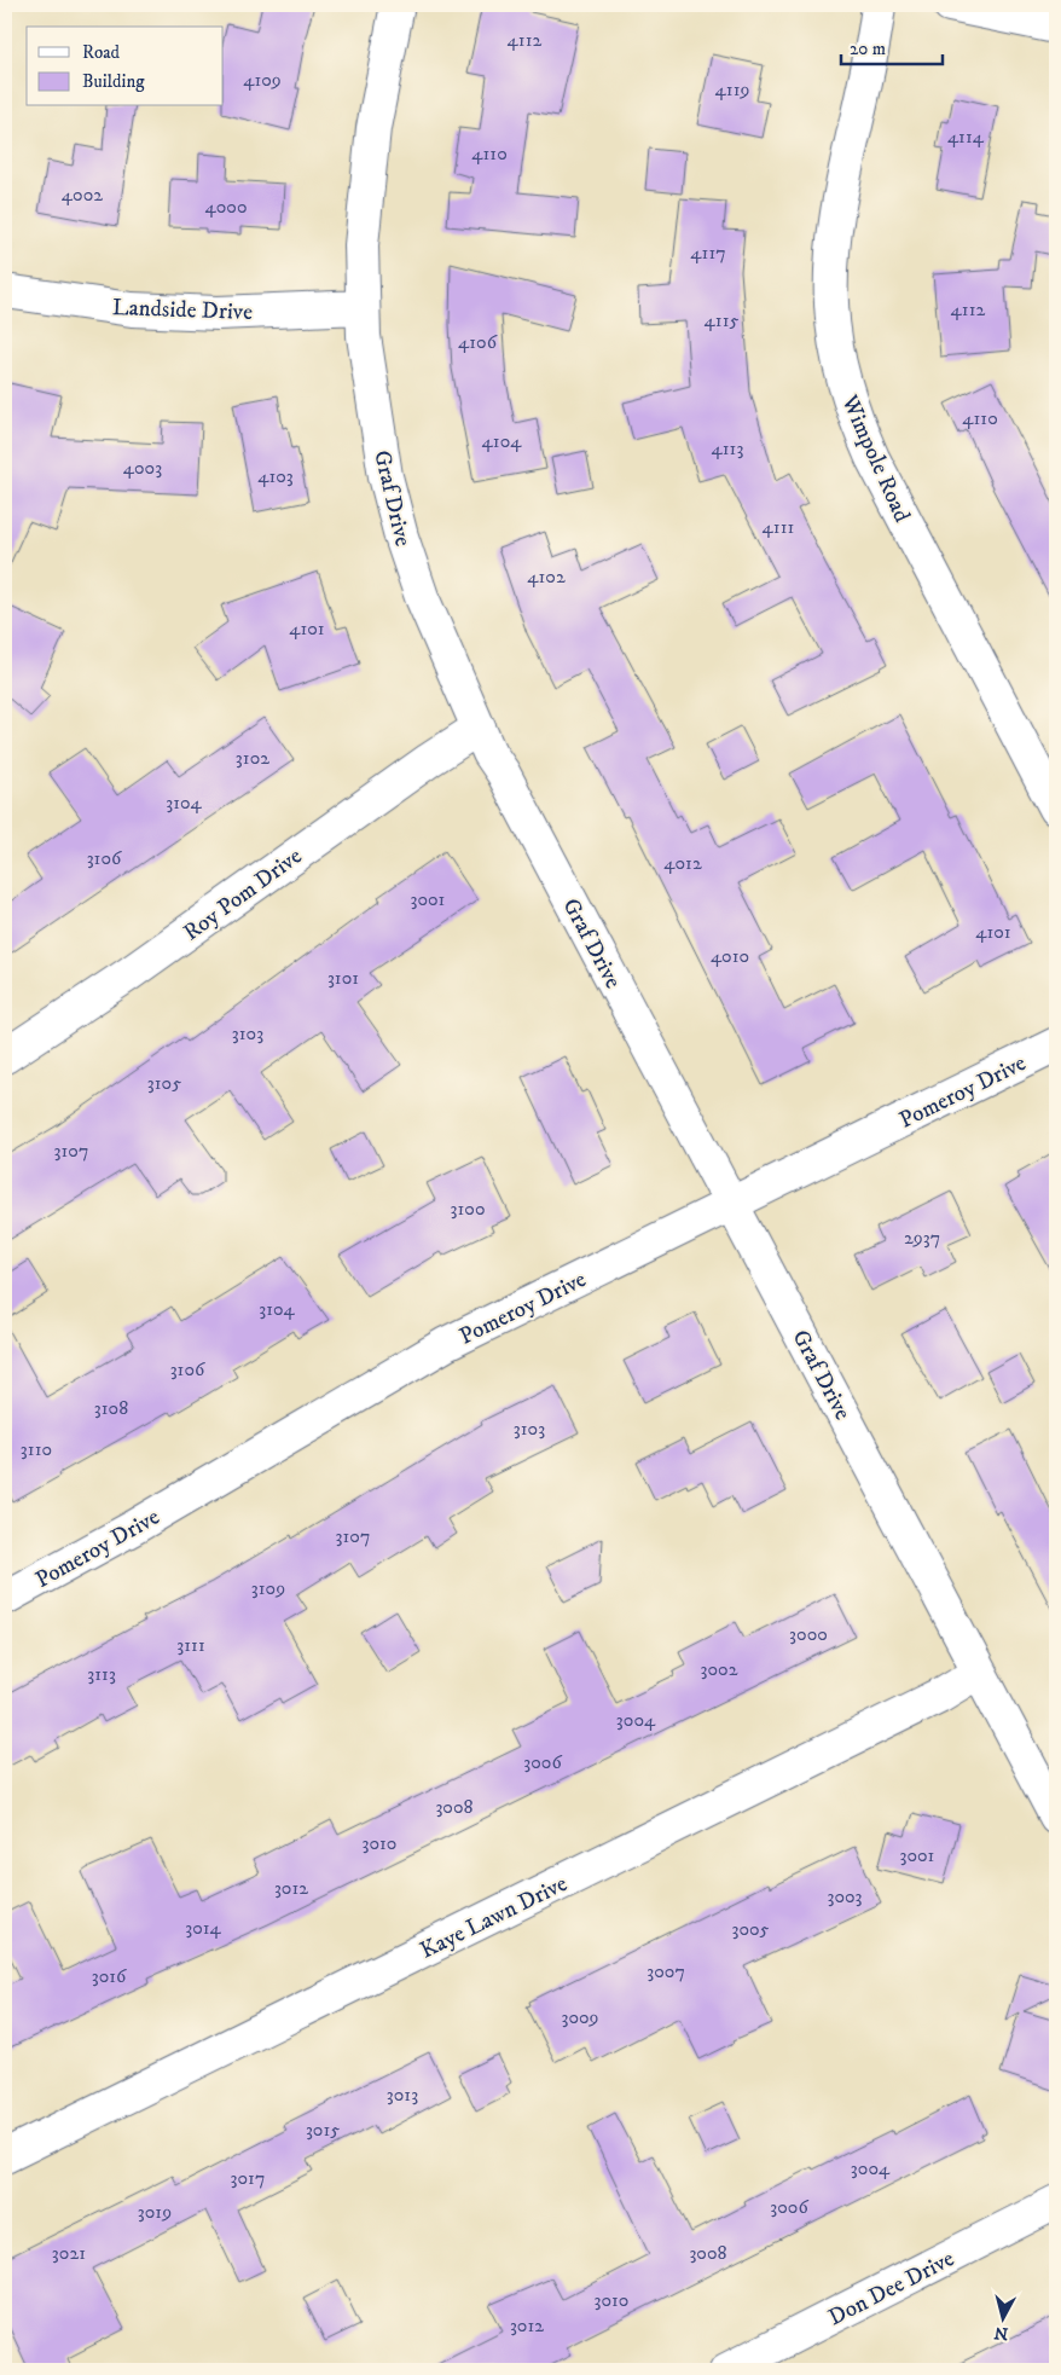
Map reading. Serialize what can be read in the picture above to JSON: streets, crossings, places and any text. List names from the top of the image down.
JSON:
{
  "streets": {
    "street": [
      "Landside Drive",
      "Wimpole Road",
      "Graf Drive",
      "Roy Pom Drive",
      "Pomeroy Drive",
      "Kaye Lawn Drive",
      "Don Dee Drive"
    ]
  },
  "crossings": [
    ["Landside Drive", "Graf Drive"],
    ["Graf Drive", "Roy Pom Drive"],
    ["Graf Drive", "Pomeroy Drive"],
    ["Graf Drive", "Kaye Lawn Drive"]
  ],
  "house_numbers": [
    "4112",
    "4109",
    "4119",
    "4114",
    "4110",
    "4002",
    "4000",
    "4117",
    "4112",
    "4115",
    "4106",
    "4110",
    "4104",
    "4113",
    "4003",
    "4103",
    "4111",
    "4102",
    "4101",
    "3102",
    "3104",
    "3106",
    "4012",
    "3001",
    "4101",
    "4010",
    "3101",
    "3103",
    "3105",
    "3107",
    "3100",
    "2937",
    "3104",
    "3106",
    "3108",
    "3103",
    "3110",
    "3107",
    "3109",
    "3000",
    "3111",
    "3002",
    "3113",
    "3004",
    "3006",
    "3008",
    "3010",
    "3001",
    "3012",
    "3003",
    "3014",
    "3005",
    "3007",
    "3016",
    "3009",
    "3013",
    "3015",
    "3004",
    "3017",
    "3006",
    "3019",
    "3021",
    "3008",
    "3010",
    "3012"
  ],
  "legend": ["Road", "Building"],
  "scale_bar": "20 m",
  "north": "bottom"
}
